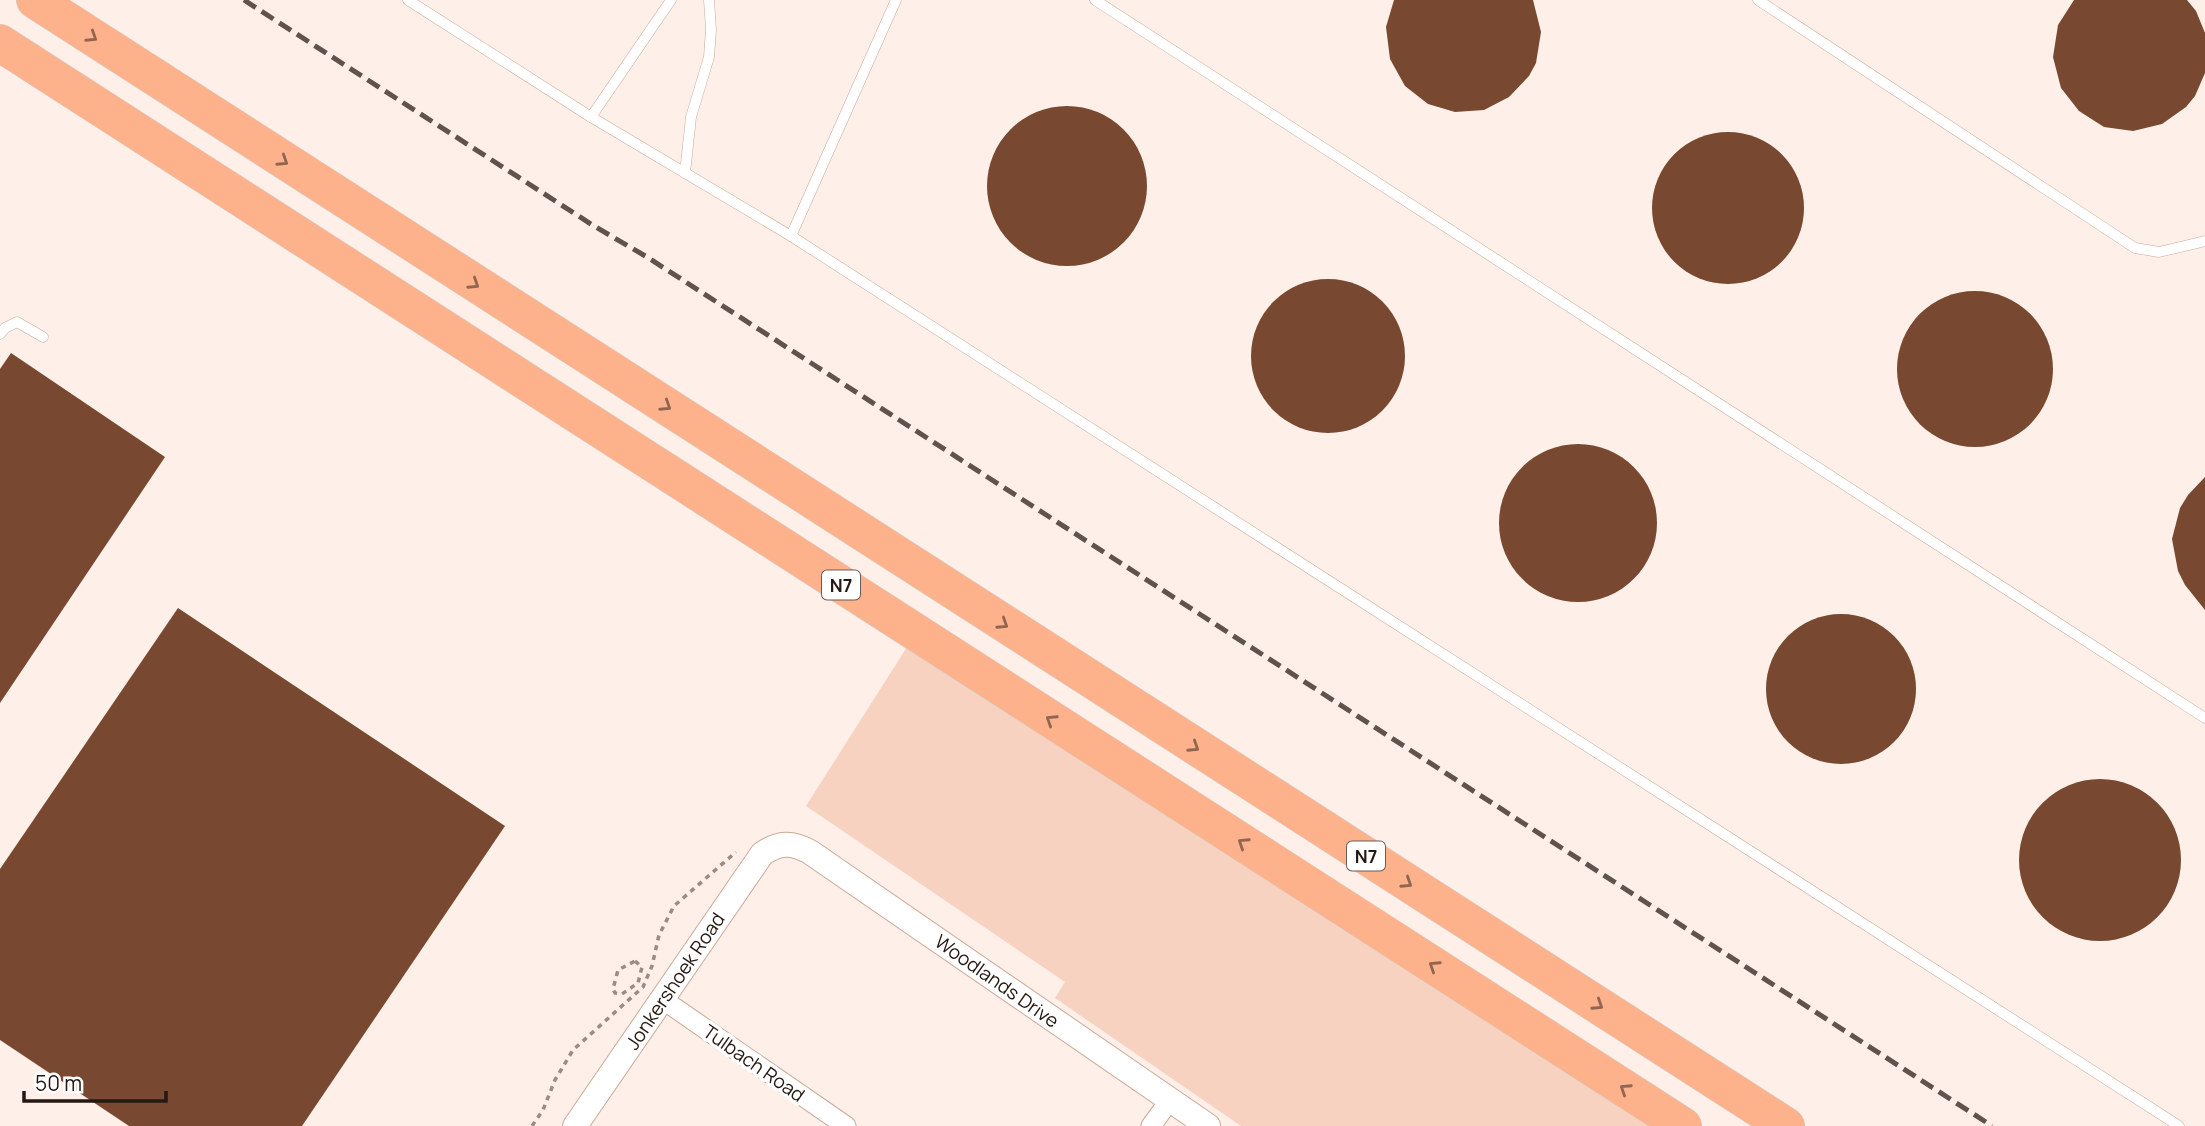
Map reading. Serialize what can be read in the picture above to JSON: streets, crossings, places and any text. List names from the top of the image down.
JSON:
{
  "streets": {
    "highway": ["N7"],
    "street": ["Jonkershoek Road", "Woodlands Drive", "Tulbach Road"]
  },
  "crossings": [
    ["Jonkershoek Road", "Woodlands Drive"],
    ["Jonkershoek Road", "Tulbach Road"]
  ],
  "scale_bar": "50 m"
}
